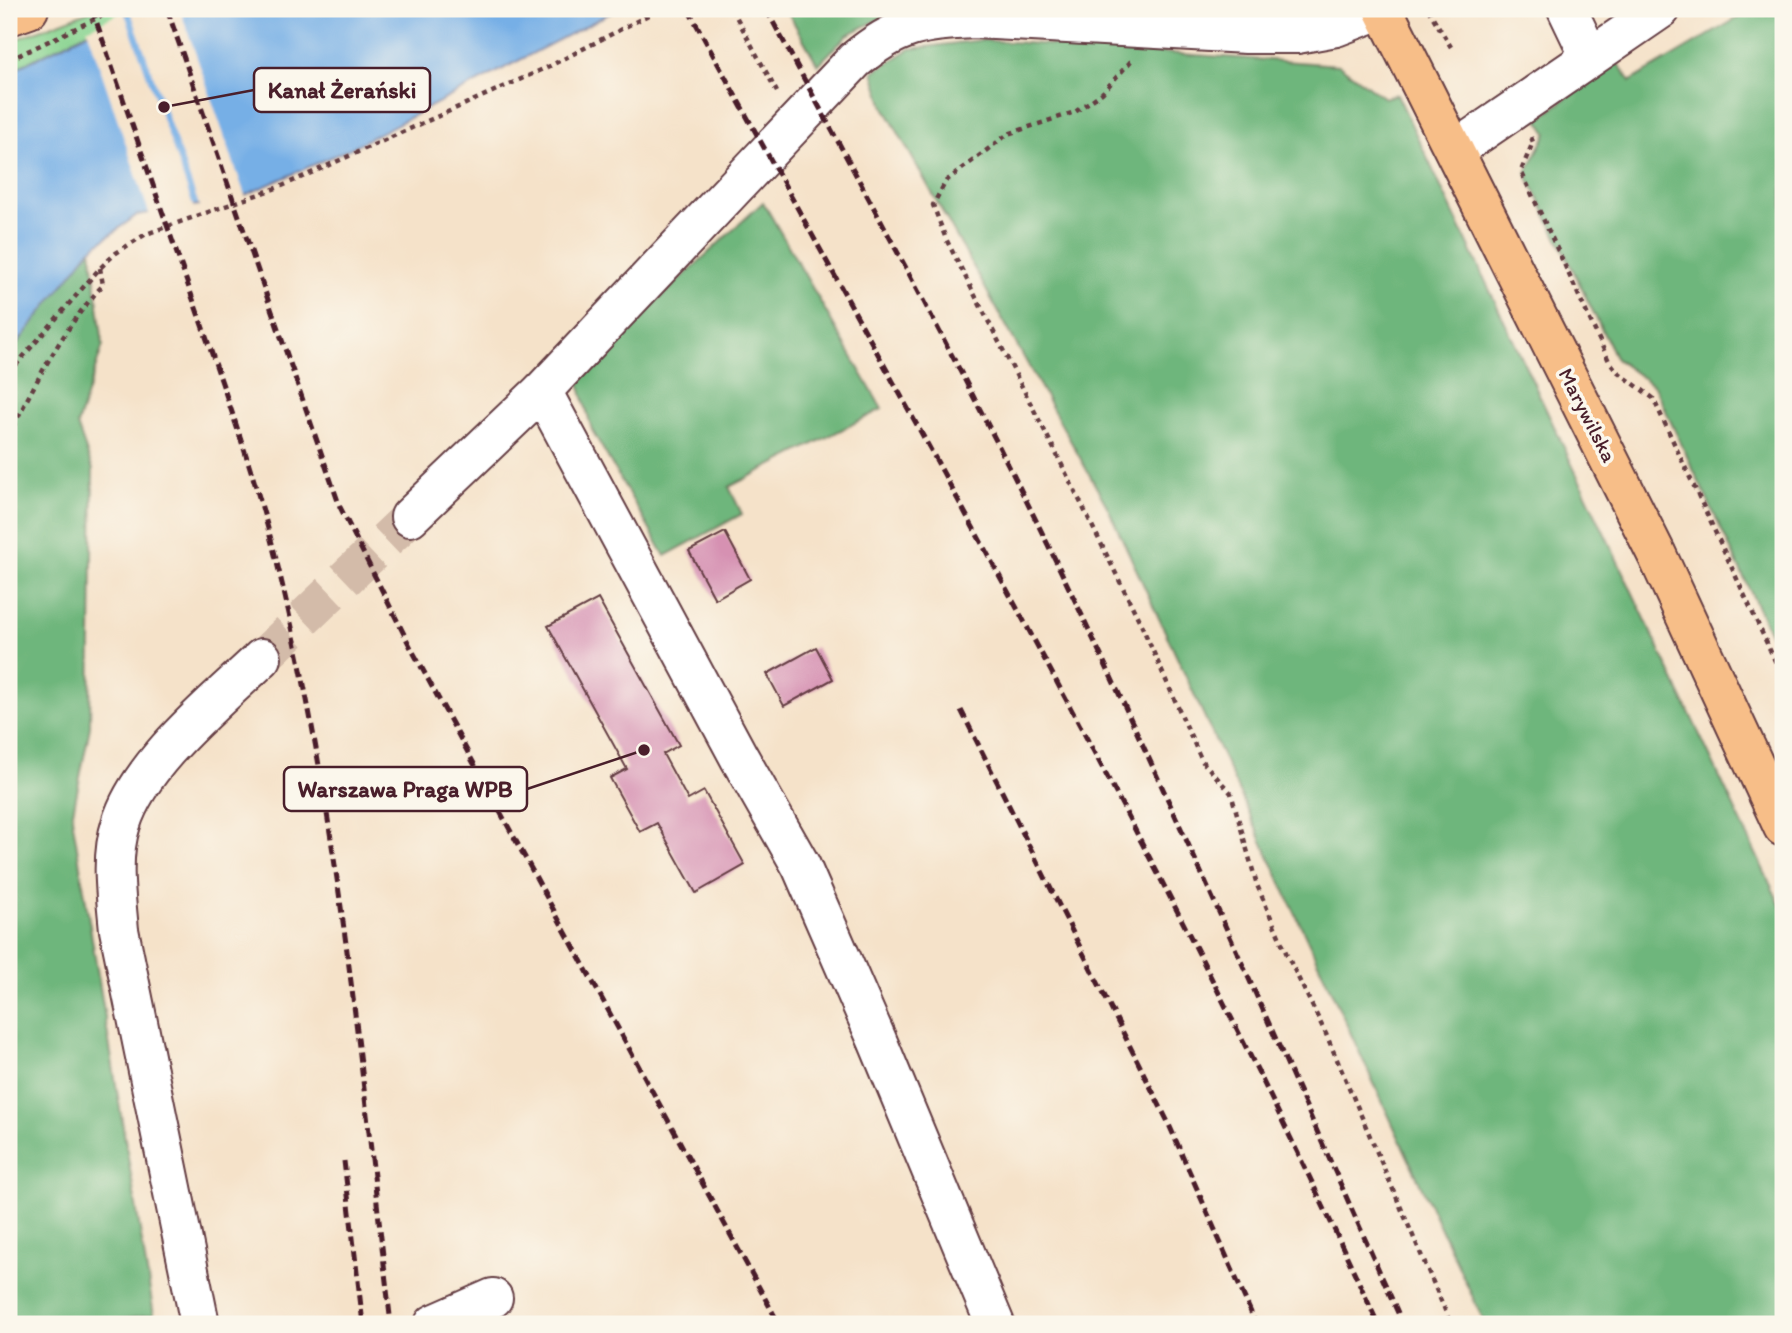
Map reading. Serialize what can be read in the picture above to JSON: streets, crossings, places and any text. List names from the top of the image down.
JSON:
{
  "streets": {
    "main road": ["Marywilska"]
  },
  "places": ["Kanał Żerański", "Warszawa Praga WPB"]
}
